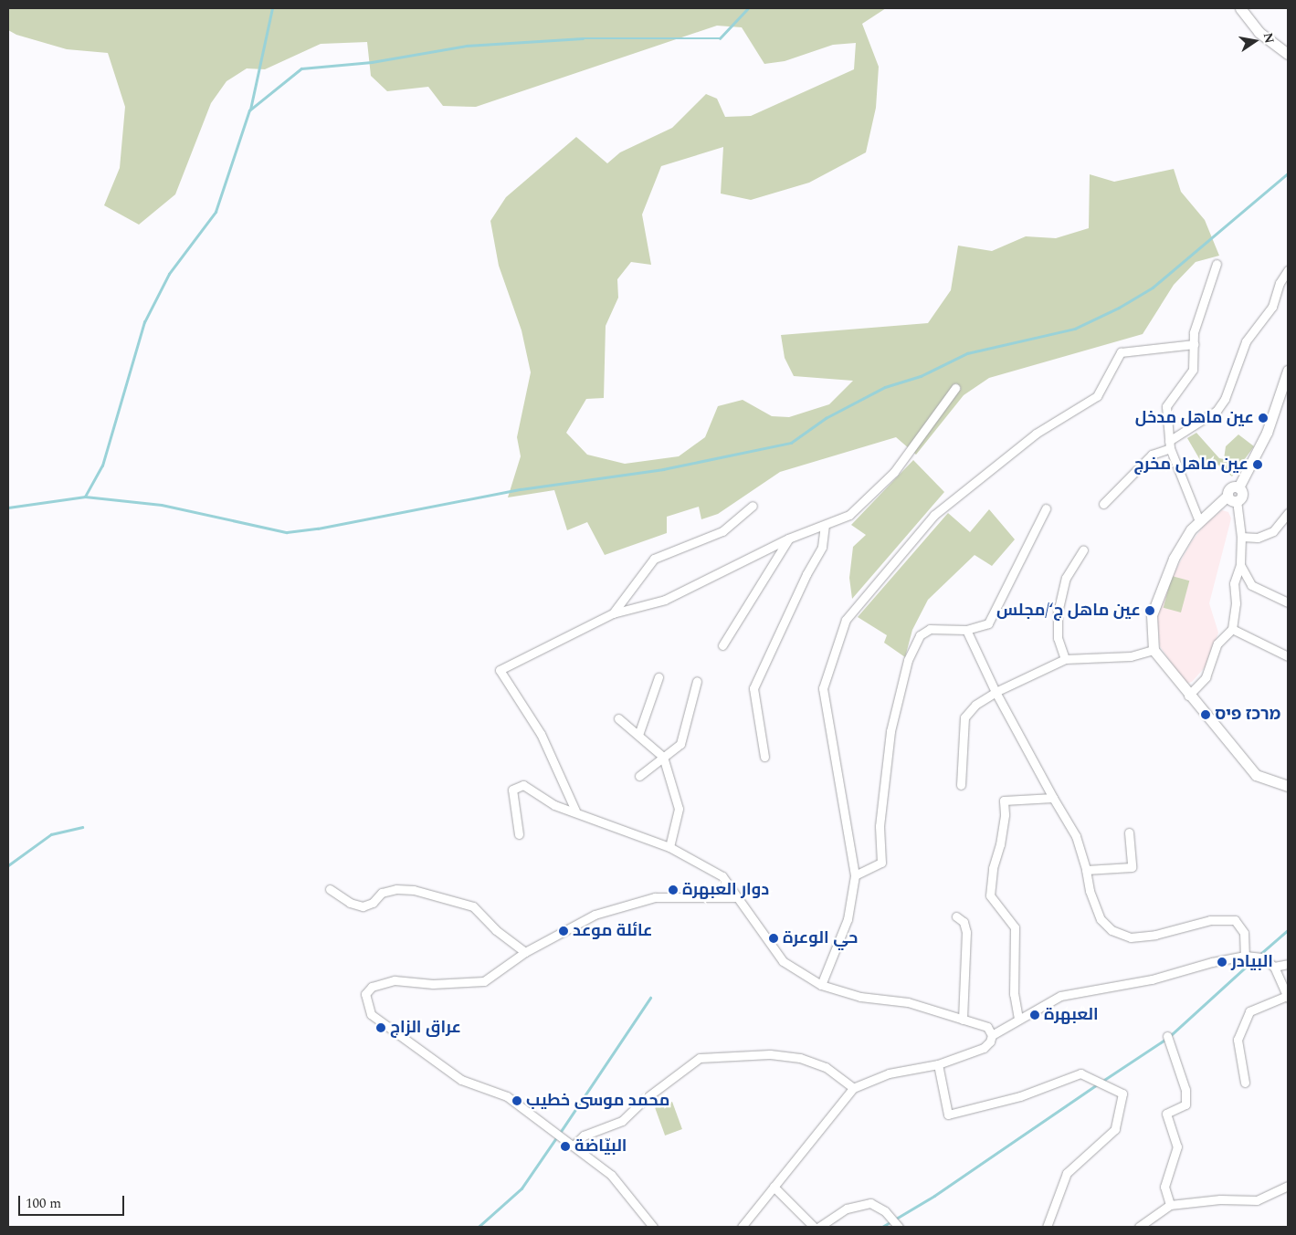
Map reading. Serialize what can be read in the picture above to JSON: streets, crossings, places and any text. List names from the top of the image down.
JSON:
{
  "places": [
    "عين ماهل مدخل",
    "عين ماهل مخرج",
    "عين ماهل ج‘/مجلس",
    "מרכז פיס",
    "دوار العبهرة",
    "عائلة موعد",
    "حي الوعرة",
    "البيادر",
    "العبهرة",
    "عراق الزاج",
    "محمد موسى خطيب",
    "البيّاضة"
  ],
  "scale_bar": "100 m",
  "north": "right"
}
